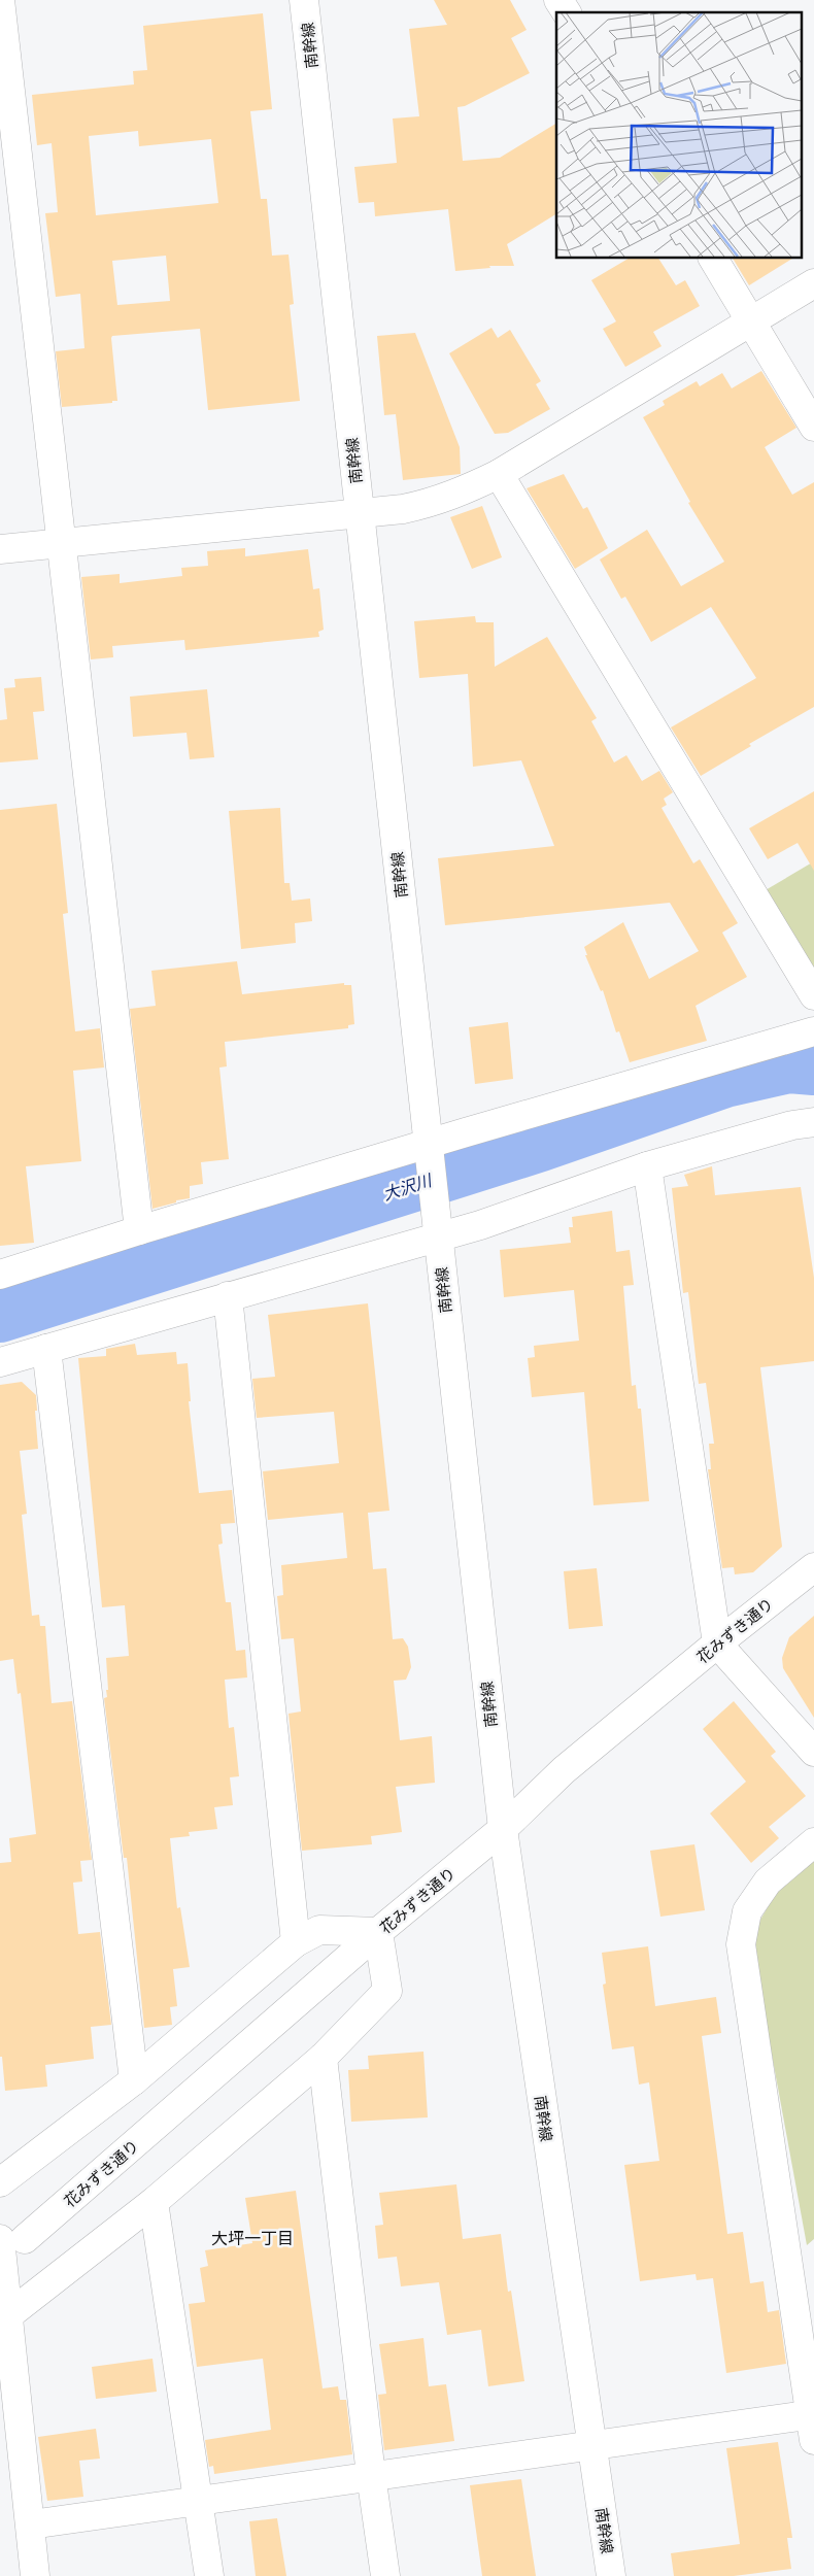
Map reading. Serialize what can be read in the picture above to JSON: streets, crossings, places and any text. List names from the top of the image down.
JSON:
{
  "streets": {
    "street": ["南幹線", "花みずき通り"]
  },
  "crossings": [
    ["南幹線", "花みずき通り"]
  ],
  "districts": ["大坪一丁目"],
  "water": ["大沢川"]
}
